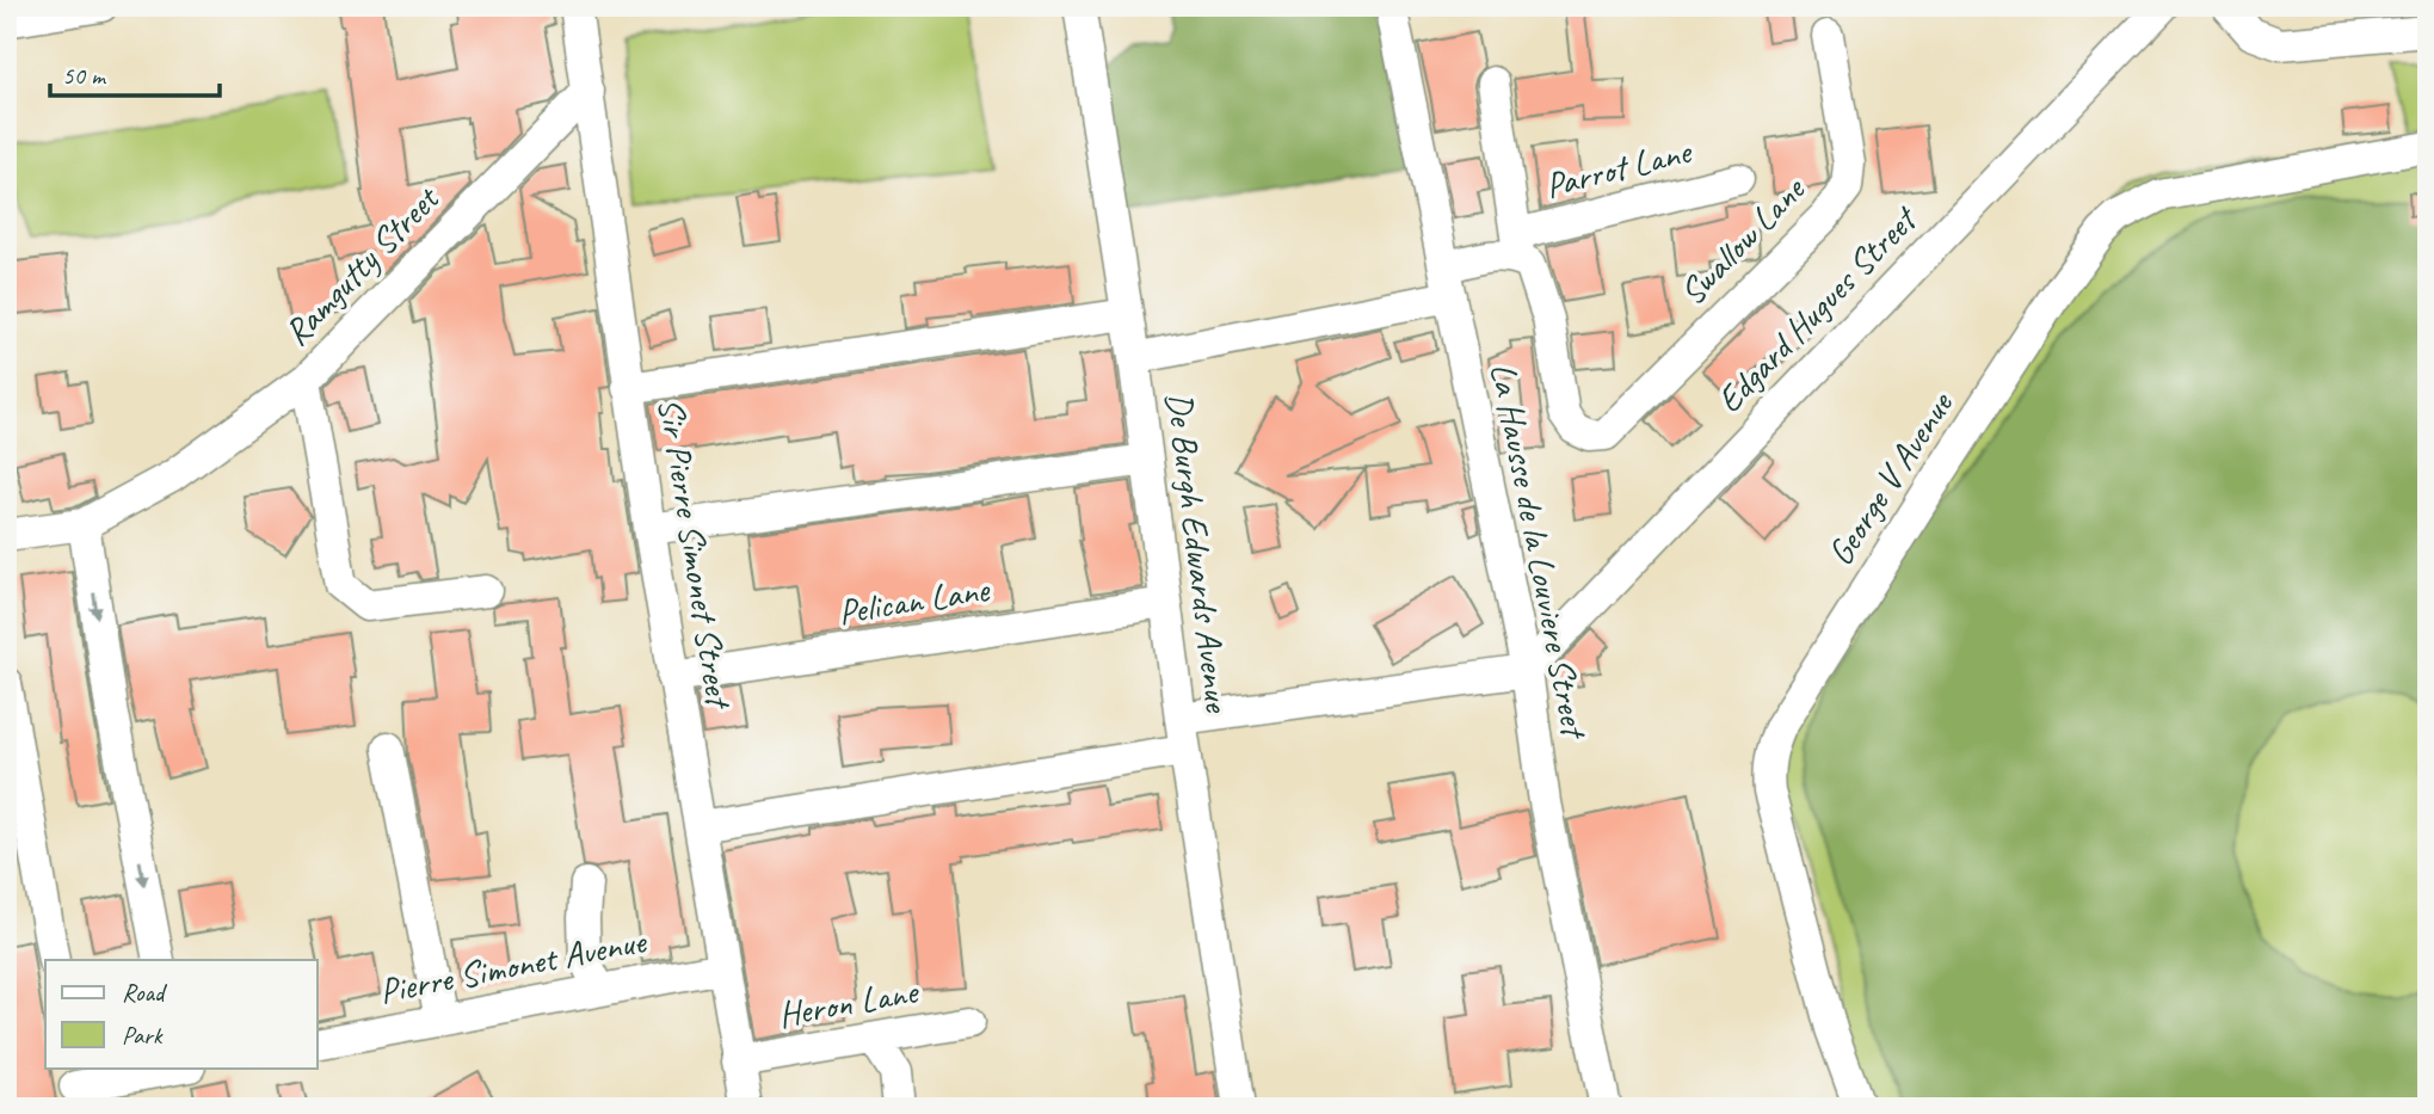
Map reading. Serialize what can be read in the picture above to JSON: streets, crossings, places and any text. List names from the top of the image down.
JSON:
{
  "streets": {
    "street": [
      "Parrot Lane",
      "Swallow Lane",
      "Ramgutty Street",
      "Edgard Hugues Street",
      "George V Avenue",
      "La Hausse de la Louviere Street",
      "Sir Pierre Simonet Street",
      "De Burgh Edwards Avenue",
      "Pelican Lane",
      "Pierre Simonet Avenue",
      "Heron Lane"
    ]
  },
  "crossings": [
    ["Parrot Lane", "Swallow Lane"],
    ["Parrot Lane", "La Hausse de la Louviere Street"],
    ["Parrot Lane", "De Burgh Edwards Avenue"],
    ["Ramgutty Street", "Sir Pierre Simonet Street"],
    ["Edgard Hugues Street", "La Hausse de la Louviere Street"],
    ["Sir Pierre Simonet Street", "Pelican Lane"],
    ["Sir Pierre Simonet Street", "Pierre Simonet Avenue"],
    ["Sir Pierre Simonet Street", "Heron Lane"],
    ["De Burgh Edwards Avenue", "Pelican Lane"]
  ],
  "legend": ["Road", "Park"],
  "scale_bar": "50 m"
}
